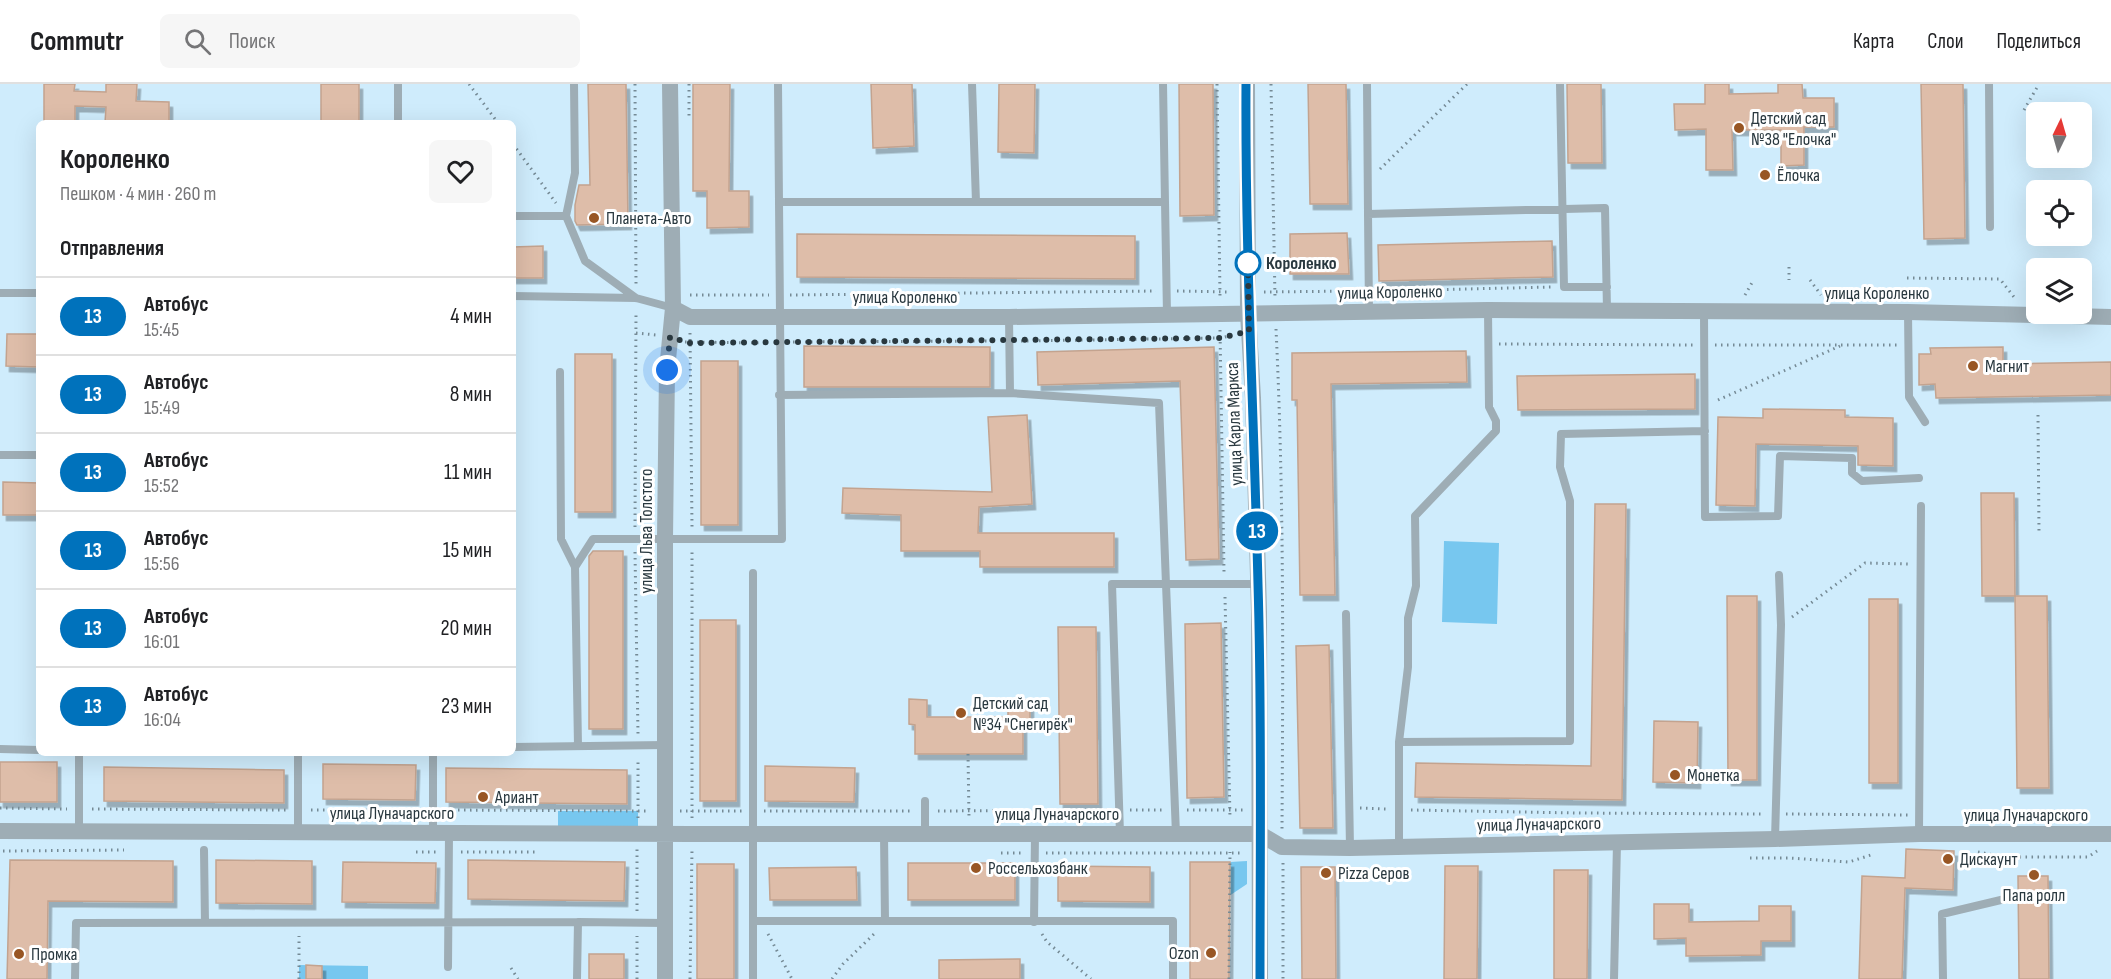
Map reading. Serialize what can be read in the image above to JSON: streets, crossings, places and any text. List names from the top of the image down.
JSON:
{
  "streets": {
    "street": [
      "улица Короленко",
      "улица Карла Маркса",
      "улица Льва Толстого",
      "улица Луначарского"
    ]
  },
  "crossings": [
    ["улица Короленко", "улица Карла Маркса"],
    ["улица Короленко", "улица Льва Толстого"],
    ["улица Карла Маркса", "улица Луначарского"],
    ["улица Льва Толстого", "улица Луначарского"]
  ],
  "places": [
    "Детский сад №38 \"Елочка\"",
    "Ёлочка",
    "Планета-Авто",
    "Короленко",
    "Магнит",
    "Детский сад №34 \"Снегирёк\"",
    "Монетка",
    "Ариант",
    "Дискаунт",
    "Россельхозбанк",
    "Pizza Серов",
    "Папа ролл",
    "Ozon",
    "Промка"
  ],
  "lines": ["bus line 13"],
  "north": "top",
  "page": {
    "header": "Commutr",
    "search": "Поиск",
    "nav": ["Карта", "Слои", "Поделиться"],
    "on_map": "13",
    "heading": [
      ["Короленко", "Пешком · 4 мин · 260 m"],
      "Отправления"
    ],
    "list": [
      {
        "mark": "13",
        "name": "Автобус",
        "note": "15:45",
        "value": "4 мин"
      },
      {
        "mark": "13",
        "name": "Автобус",
        "note": "15:49",
        "value": "8 мин"
      },
      {
        "mark": "13",
        "name": "Автобус",
        "note": "15:52",
        "value": "11 мин"
      },
      {
        "mark": "13",
        "name": "Автобус",
        "note": "15:56",
        "value": "15 мин"
      },
      {
        "mark": "13",
        "name": "Автобус",
        "note": "16:01",
        "value": "20 мин"
      },
      {
        "mark": "13",
        "name": "Автобус",
        "note": "16:04",
        "value": "23 мин"
      }
    ]
  }
}
